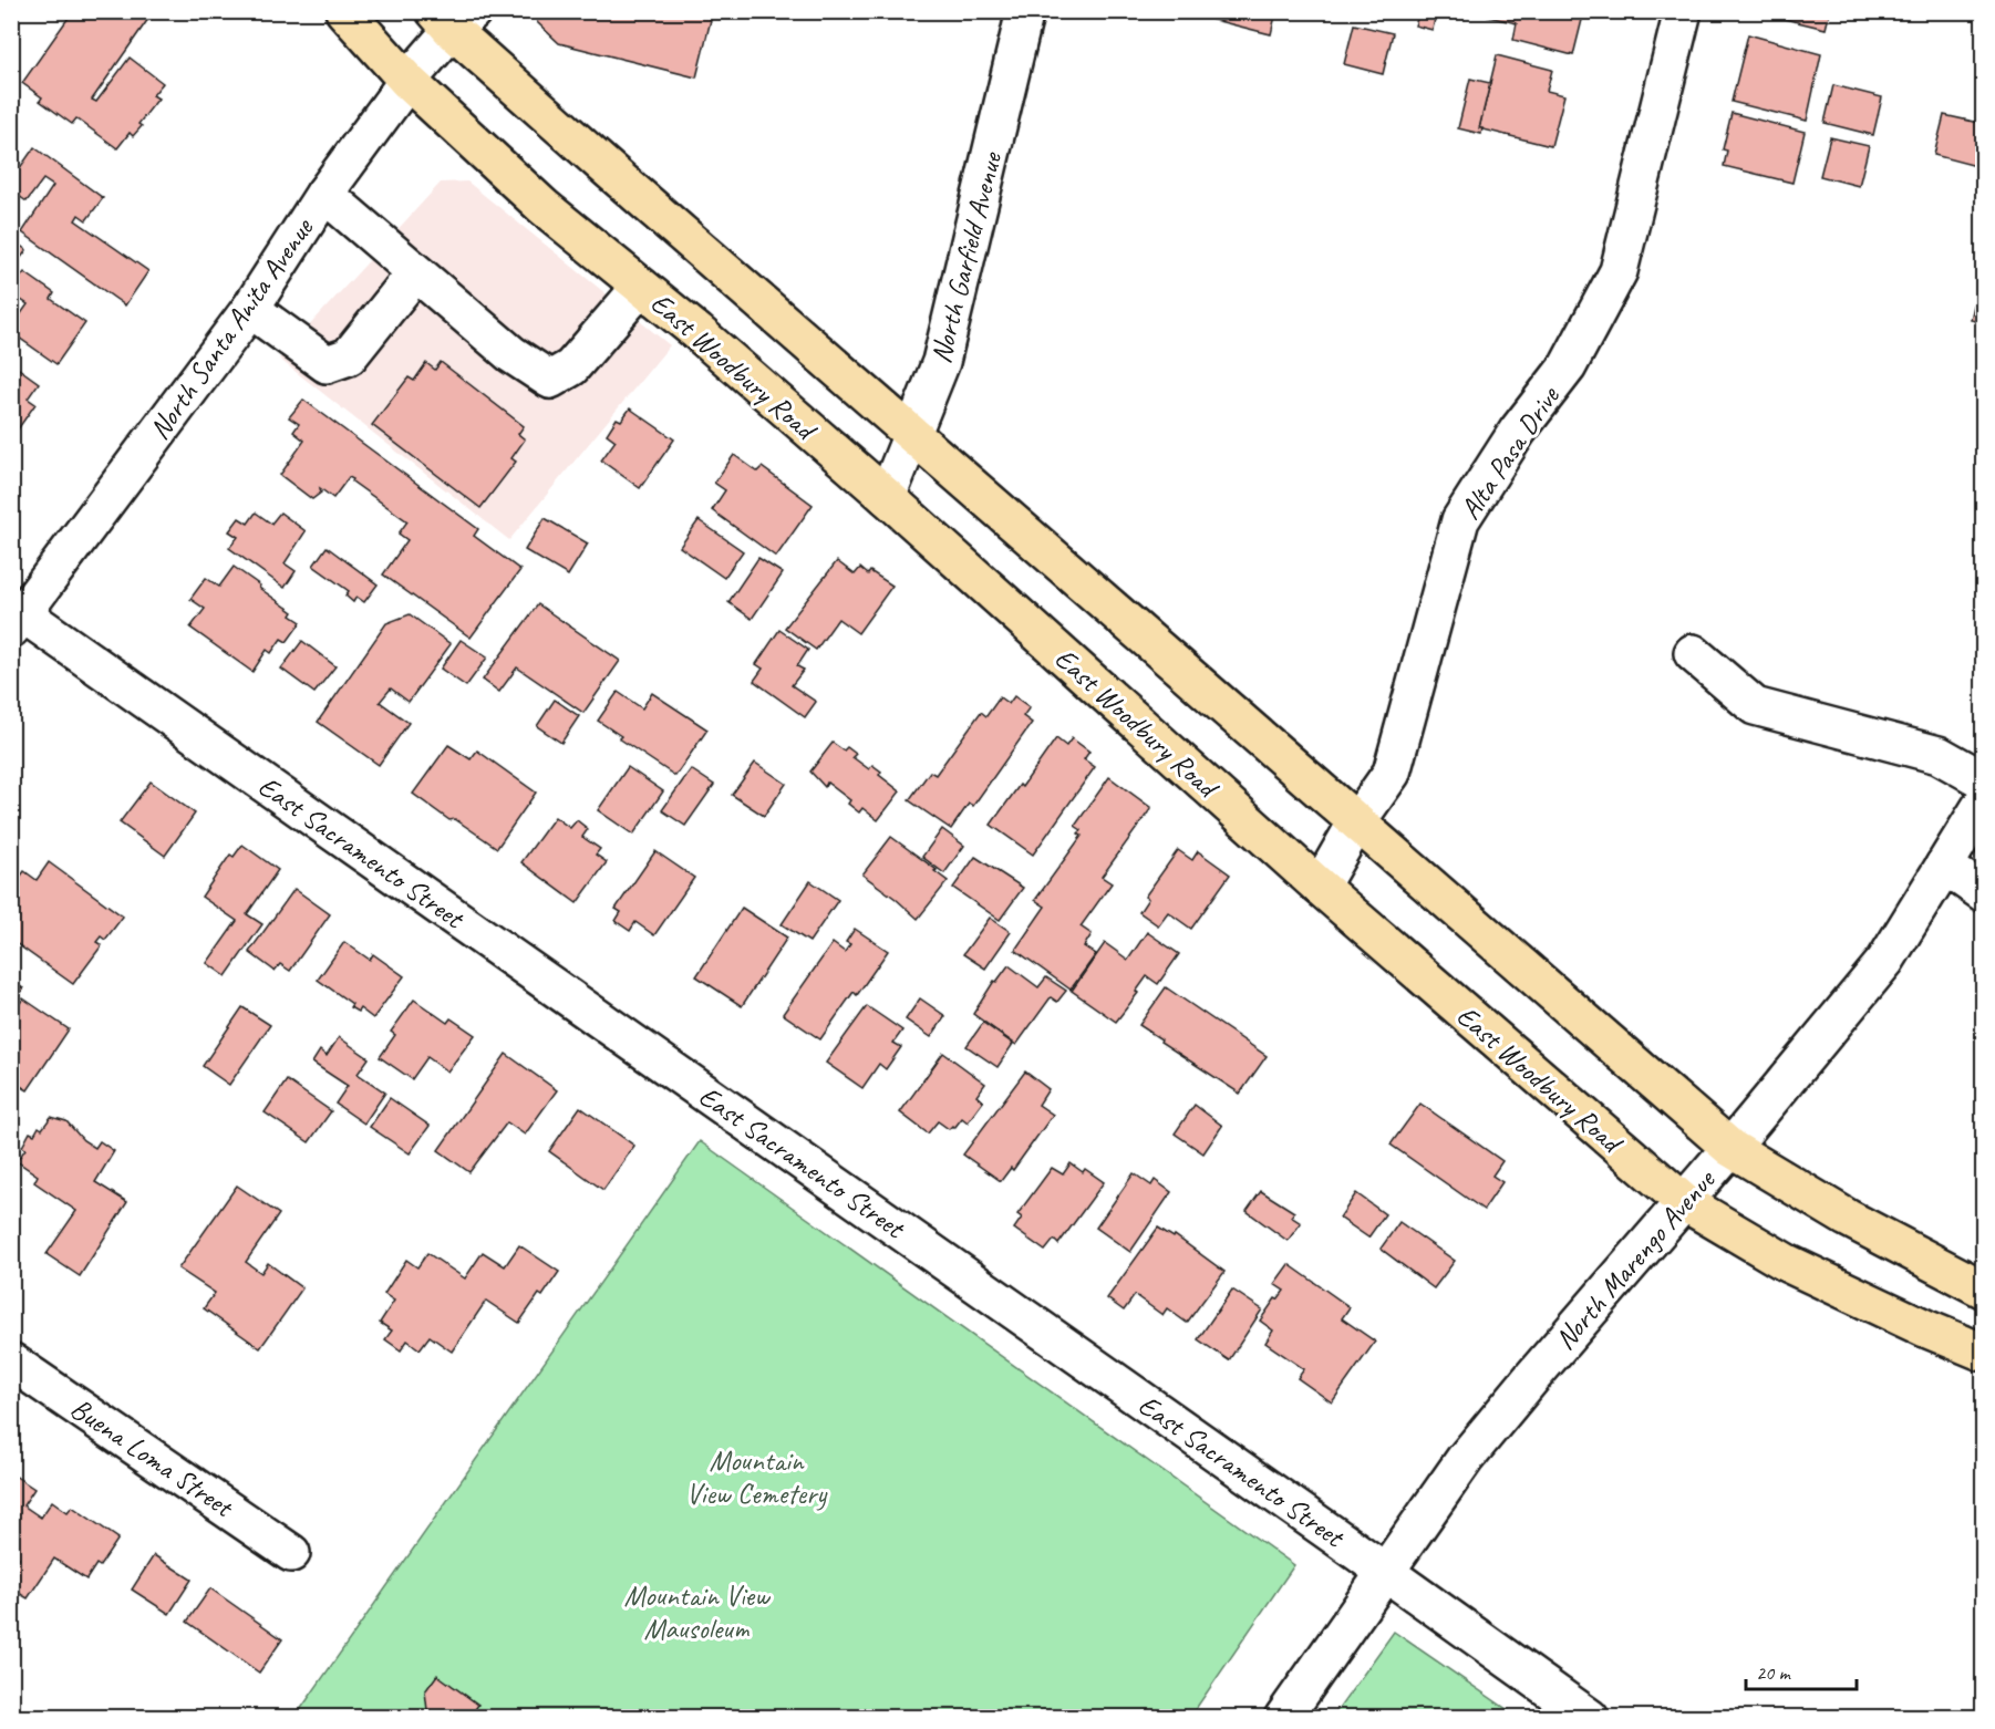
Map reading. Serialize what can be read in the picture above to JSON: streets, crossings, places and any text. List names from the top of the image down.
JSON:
{
  "streets": {
    "main road": ["East Woodbury Road"],
    "street": [
      "North Garfield Avenue",
      "North Santa Anita Avenue",
      "Alta Pasa Drive",
      "East Sacramento Street",
      "North Marengo Avenue",
      "Buena Loma Street"
    ]
  },
  "crossings": [
    ["North Garfield Avenue", "East Woodbury Road"],
    ["North Santa Anita Avenue", "East Woodbury Road"],
    ["North Santa Anita Avenue", "East Sacramento Street"],
    ["East Woodbury Road", "Alta Pasa Drive"],
    ["East Woodbury Road", "North Marengo Avenue"],
    ["East Sacramento Street", "North Marengo Avenue"]
  ],
  "parks": ["Mountain View Cemetery", "Mountain View Mausoleum"],
  "scale_bar": "20 m"
}
